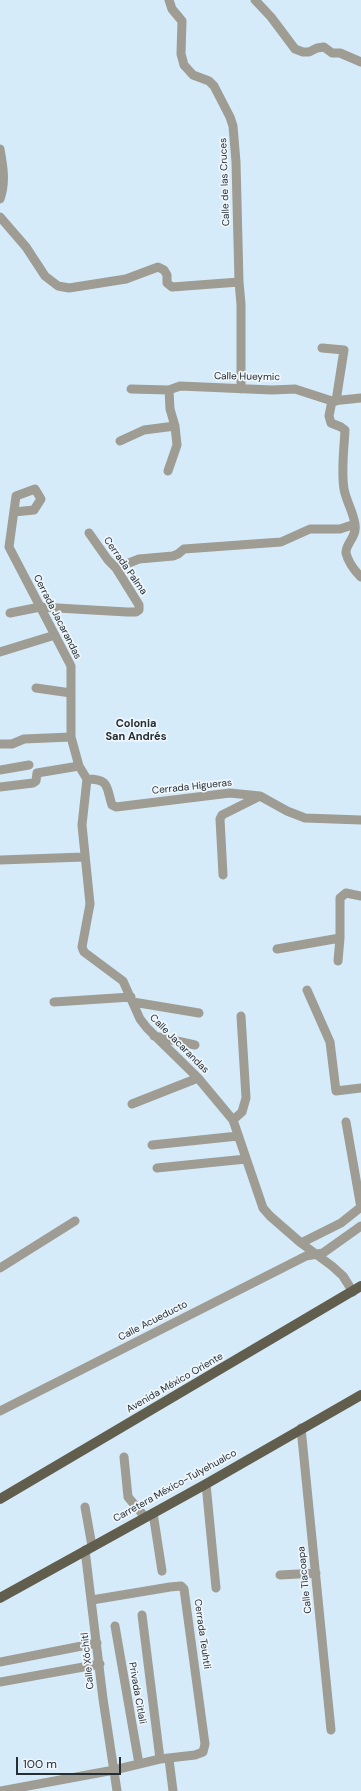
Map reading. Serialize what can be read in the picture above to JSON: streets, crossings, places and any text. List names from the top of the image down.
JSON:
{
  "streets": {
    "main road": ["Avenida México Oriente", "Carretera México-Tulyehualco"],
    "street": [
      "Calle de las Cruces",
      "Calle Hueymic",
      "Cerrada Palma",
      "Cerrada Jacarandas",
      "Cerrada Higueras",
      "Calle Jacarandas",
      "Calle Acueducto",
      "Calle Tlacoapa",
      "Cerrada Teuhtli",
      "Calle Xóchitl",
      "Privada Citlali"
    ]
  },
  "crossings": [
    ["Calle de las Cruces", "Calle Hueymic"],
    ["Cerrada Palma", "Cerrada Jacarandas"],
    ["Cerrada Higueras", "Calle Jacarandas"],
    ["Calle Jacarandas", "Calle Acueducto"],
    ["Calle Jacarandas", "Avenida México Oriente"],
    ["Carretera México-Tulyehualco", "Calle Tlacoapa"],
    ["Carretera México-Tulyehualco", "Calle Xóchitl"],
    ["Cerrada Teuhtli", "Calle Xóchitl"]
  ],
  "districts": ["Colonia San Andrés"],
  "scale_bar": "100 m"
}
